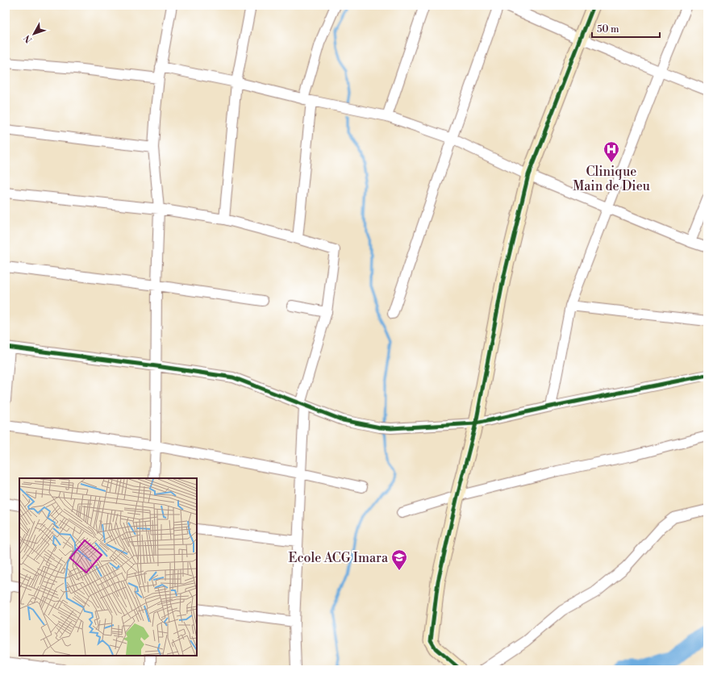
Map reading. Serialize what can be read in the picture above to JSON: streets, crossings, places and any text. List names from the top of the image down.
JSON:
{
  "places": {
    "hospital": ["Clinique Main de Dieu"],
    "school or university": ["Ecole ACG Imara"]
  },
  "scale_bar": "50 m",
  "north": "bottom left"
}
